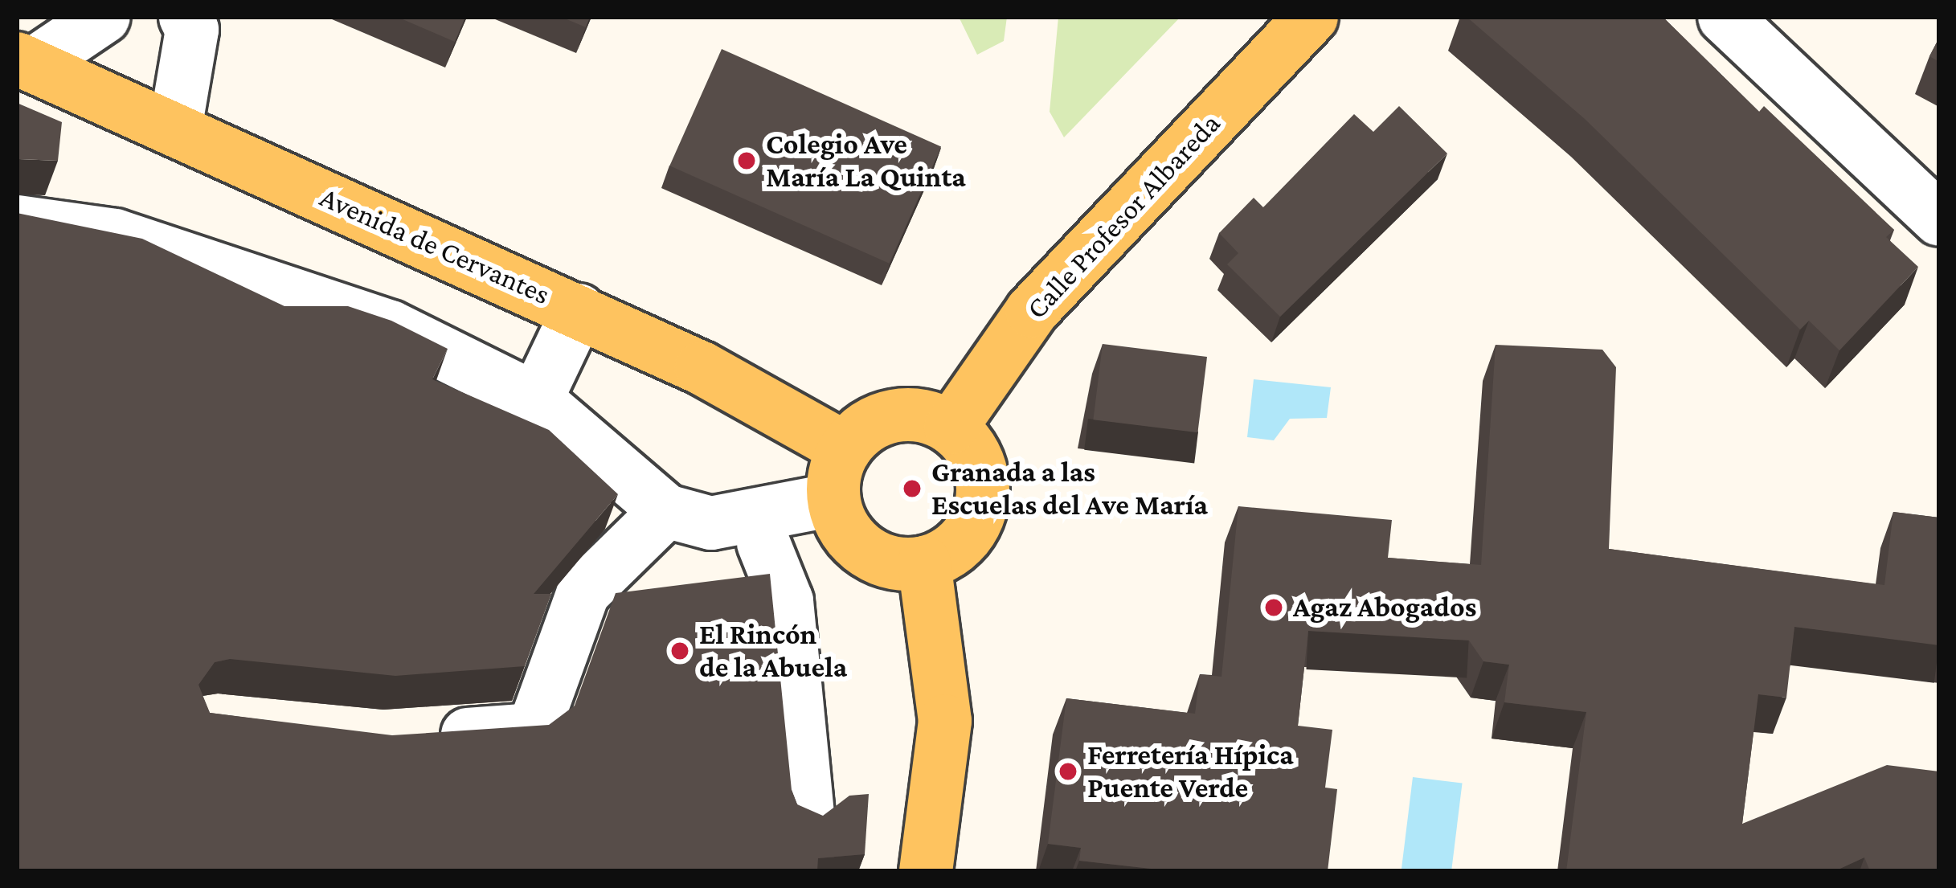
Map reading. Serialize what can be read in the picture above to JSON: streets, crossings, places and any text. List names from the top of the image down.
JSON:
{
  "streets": {
    "main road": ["Calle Profesor Albareda", "Avenida de Cervantes"]
  },
  "crossings": [
    ["Calle Profesor Albareda", "Avenida de Cervantes"]
  ],
  "places": [
    "Colegio Ave María La Quinta",
    "Granada a las Escuelas del Ave María",
    "Agaz Abogados",
    "El Rincón de la Abuela",
    "Ferretería Hípica Puente Verde"
  ]
}
